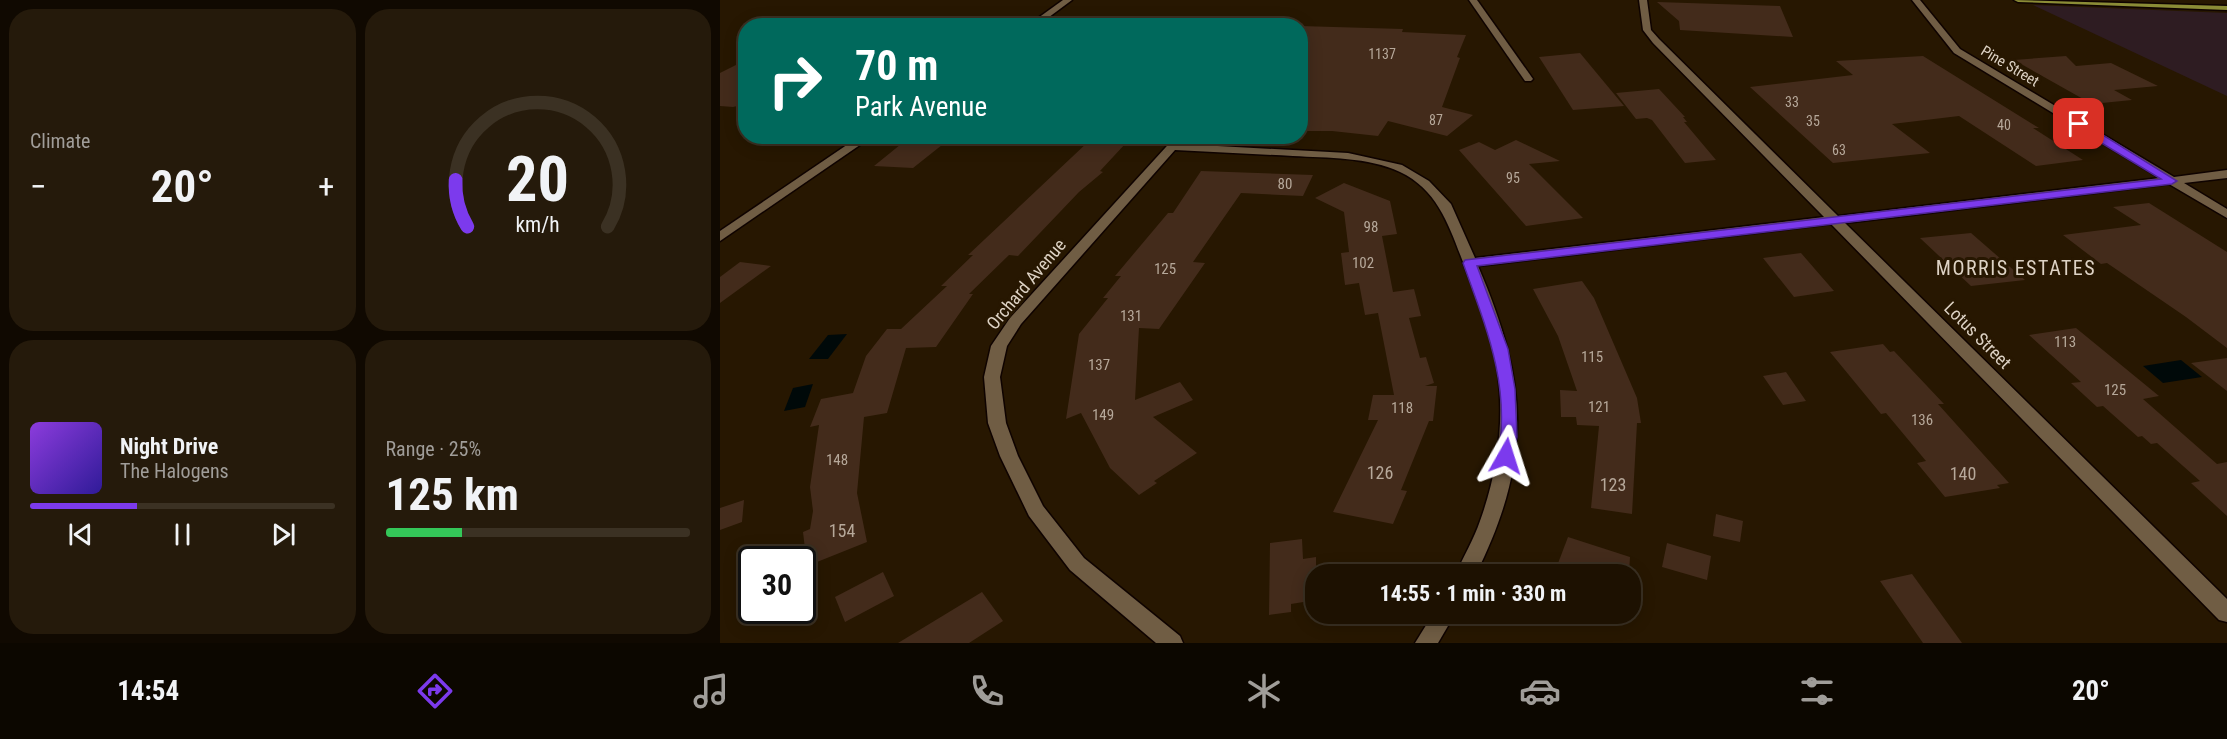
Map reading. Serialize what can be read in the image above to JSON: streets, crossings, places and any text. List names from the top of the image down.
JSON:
{
  "streets": {
    "street": ["Pine Street", "Orchard Avenue", "Lotus Street"]
  },
  "districts": ["MORRIS ESTATES"],
  "house_numbers": [
    "1137",
    "33",
    "87",
    "35",
    "40",
    "63",
    "95",
    "80",
    "98",
    "102",
    "125",
    "131",
    "113",
    "115",
    "137",
    "125",
    "121",
    "118",
    "149",
    "136",
    "148",
    "126",
    "140",
    "123",
    "154"
  ],
  "page": {
    "tile": [
      "Climate",
      ["Range · 25%", "125 km"]
    ],
    "turn": ["70 m", "Park Avenue"],
    "heat": ["−", "20°", "+"],
    "song": ["Night Drive", "The Halogens"],
    "limit": "30",
    "trip": "14:55 · 1 min · 330 m",
    "tabs": ["14:54", "20°"],
    "gauge": ["20", "km/h"]
  }
}
